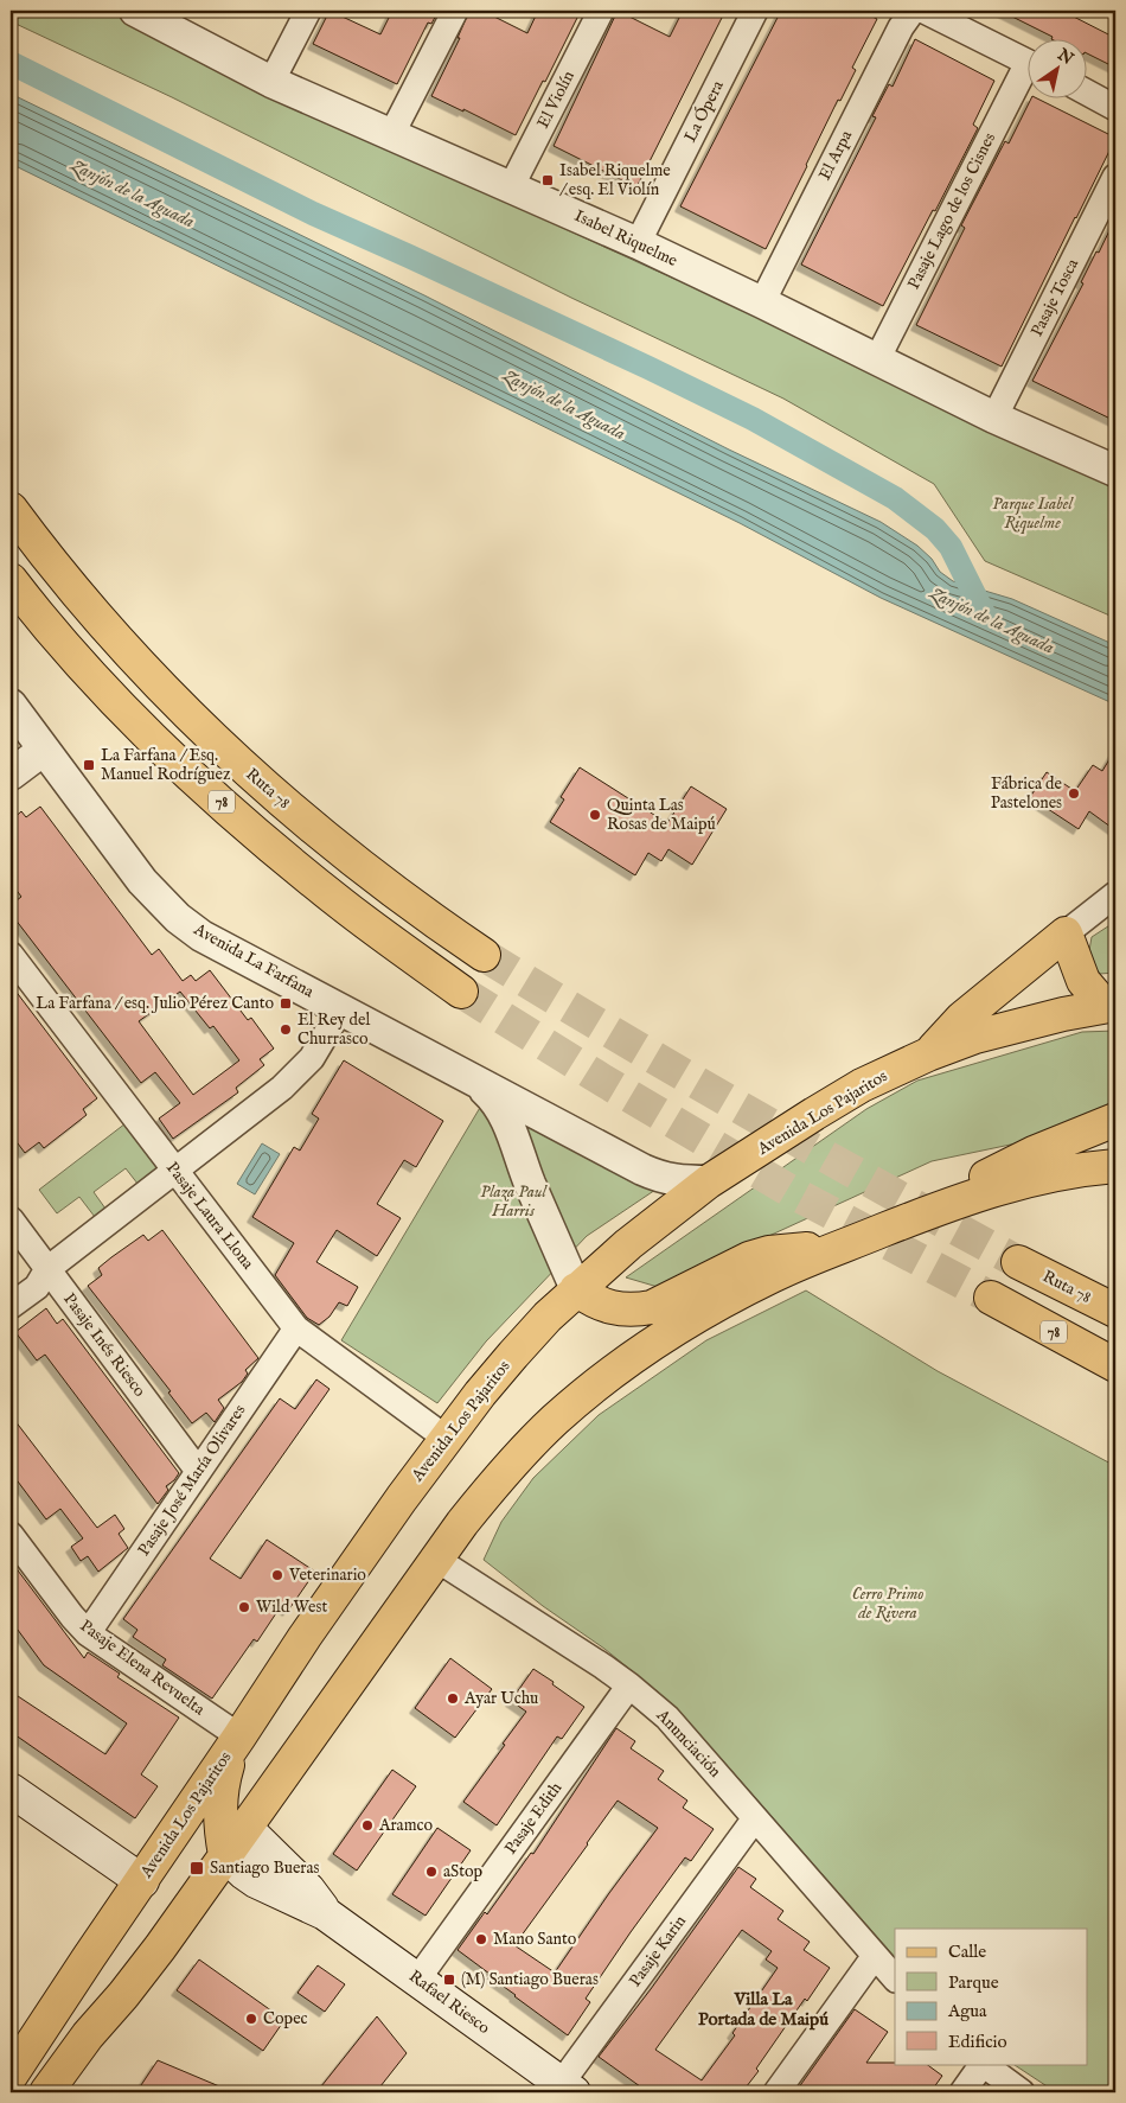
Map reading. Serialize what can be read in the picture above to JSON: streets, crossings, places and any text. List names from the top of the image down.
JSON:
{
  "streets": {
    "main road": [
      "Ruta 78",
      "78",
      "Avenida Los Pajaritos",
      "Rafael Riesco"
    ],
    "street": [
      "El Violín",
      "La Ópera",
      "El Arpa",
      "Pasaje Lago de los Cisnes",
      "Isabel Riquelme",
      "Pasaje Tosca",
      "Avenida La Farfana",
      "Pasaje Laura Llona",
      "Pasaje Inés Riesco",
      "Pasaje José María Olivares",
      "Pasaje Elena Revuelta",
      "Anunciación",
      "Pasaje Edith",
      "Pasaje Karin"
    ]
  },
  "crossings": [
    ["El Violín", "Isabel Riquelme"],
    ["La Ópera", "Isabel Riquelme"],
    ["El Arpa", "Isabel Riquelme"],
    ["Pasaje Lago de los Cisnes", "Isabel Riquelme"],
    ["Isabel Riquelme", "Pasaje Tosca"],
    ["Avenida La Farfana", "Avenida Los Pajaritos"],
    ["Avenida Los Pajaritos", "Pasaje Laura Llona"],
    ["Avenida Los Pajaritos", "Pasaje Elena Revuelta"],
    ["Pasaje Laura Llona", "Pasaje José María Olivares"],
    ["Pasaje Inés Riesco", "Pasaje José María Olivares"],
    ["Pasaje José María Olivares", "Pasaje Elena Revuelta"],
    ["Anunciación", "Pasaje Edith"],
    ["Anunciación", "Pasaje Karin"],
    ["Pasaje Edith", "Rafael Riesco"],
    ["Pasaje Karin", "Rafael Riesco"]
  ],
  "districts": ["Villa La Portada de Maipú"],
  "water": ["Zanjón de la Aguada"],
  "parks": ["Parque Isabel Riquelme", "Plaza Paul Harris", "Cerro Primo de Rivera"],
  "places": {
    "transit": [
      "Isabel Riquelme / esq. El Violín",
      "La Farfana / Esq. Manuel Rodríguez",
      "La Farfana / esq. Julio Pérez Canto",
      "Santiago Bueras",
      "(M) Santiago Bueras"
    ],
    "other": [
      "Fábrica de Pastelones",
      "Quinta Las Rosas de Maipú",
      "El Rey del Churrasco",
      "Veterinario",
      "Wild West",
      "Ayar Uchu",
      "Aramco",
      "aStop",
      "Mano Santo",
      "Copec"
    ]
  },
  "legend": [
    "Calle",
    "Parque",
    "Agua",
    "Edificio"
  ],
  "north": "top right"
}
